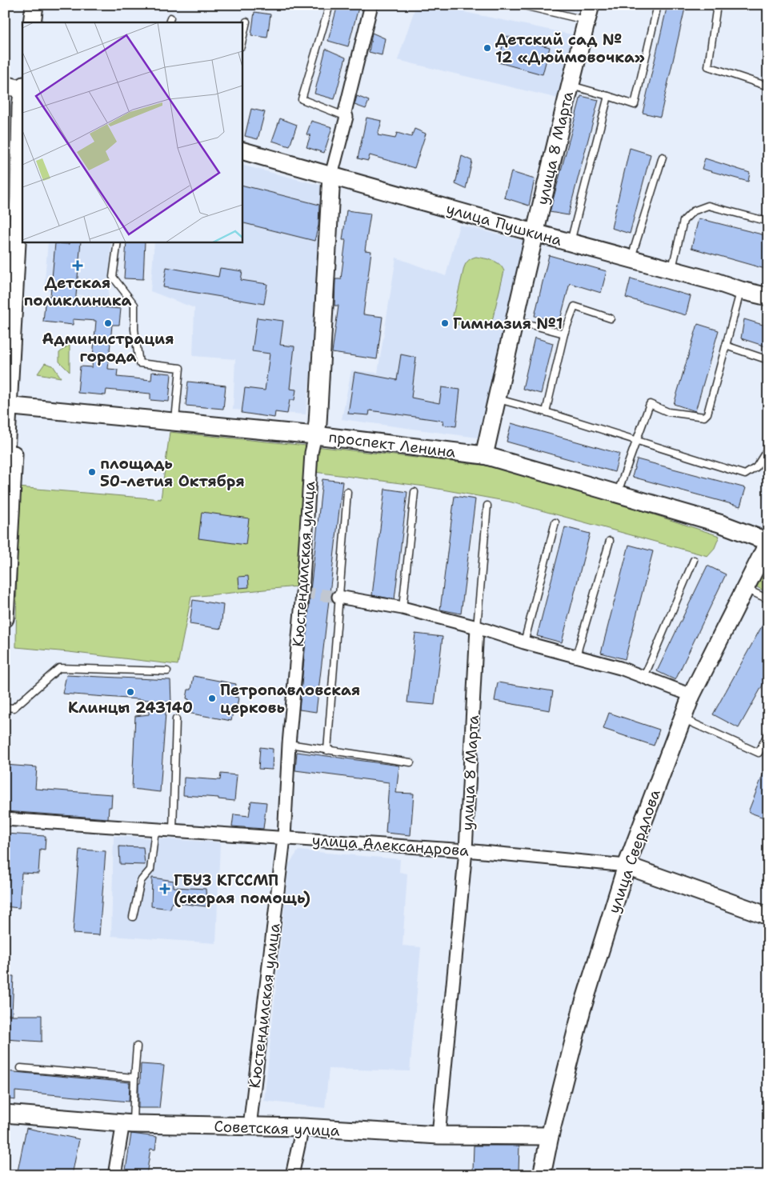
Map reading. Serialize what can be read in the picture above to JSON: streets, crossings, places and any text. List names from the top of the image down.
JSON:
{
  "streets": {
    "main road": [
      "улица 8 Марта",
      "улица Пушкина",
      "проспект Ленина",
      "Кюстендилская улица",
      "улица Александрова",
      "улица Свердлова",
      "Советская улица"
    ]
  },
  "crossings": [
    ["улица 8 Марта", "улица Пушкина"],
    ["улица 8 Марта", "проспект Ленина"],
    ["улица 8 Марта", "улица Александрова"],
    ["улица 8 Марта", "Советская улица"],
    ["улица Пушкина", "Кюстендилская улица"],
    ["проспект Ленина", "Кюстендилская улица"],
    ["проспект Ленина", "улица Свердлова"],
    ["Кюстендилская улица", "улица Александрова"],
    ["Кюстендилская улица", "Советская улица"],
    ["улица Александрова", "улица Свердлова"],
    ["улица Свердлова", "Советская улица"]
  ],
  "places": {
    "other": [
      "Детский сад № 12 «Дюймовочка»",
      "Администрация города",
      "Гимназия №1",
      "площадь 50-летия Октября",
      "Клинцы 243140",
      "Петропавловская церковь"
    ],
    "health": ["Детская поликлиника", "ГБУЗ КГССМП (скорая помощь)"]
  }
}
